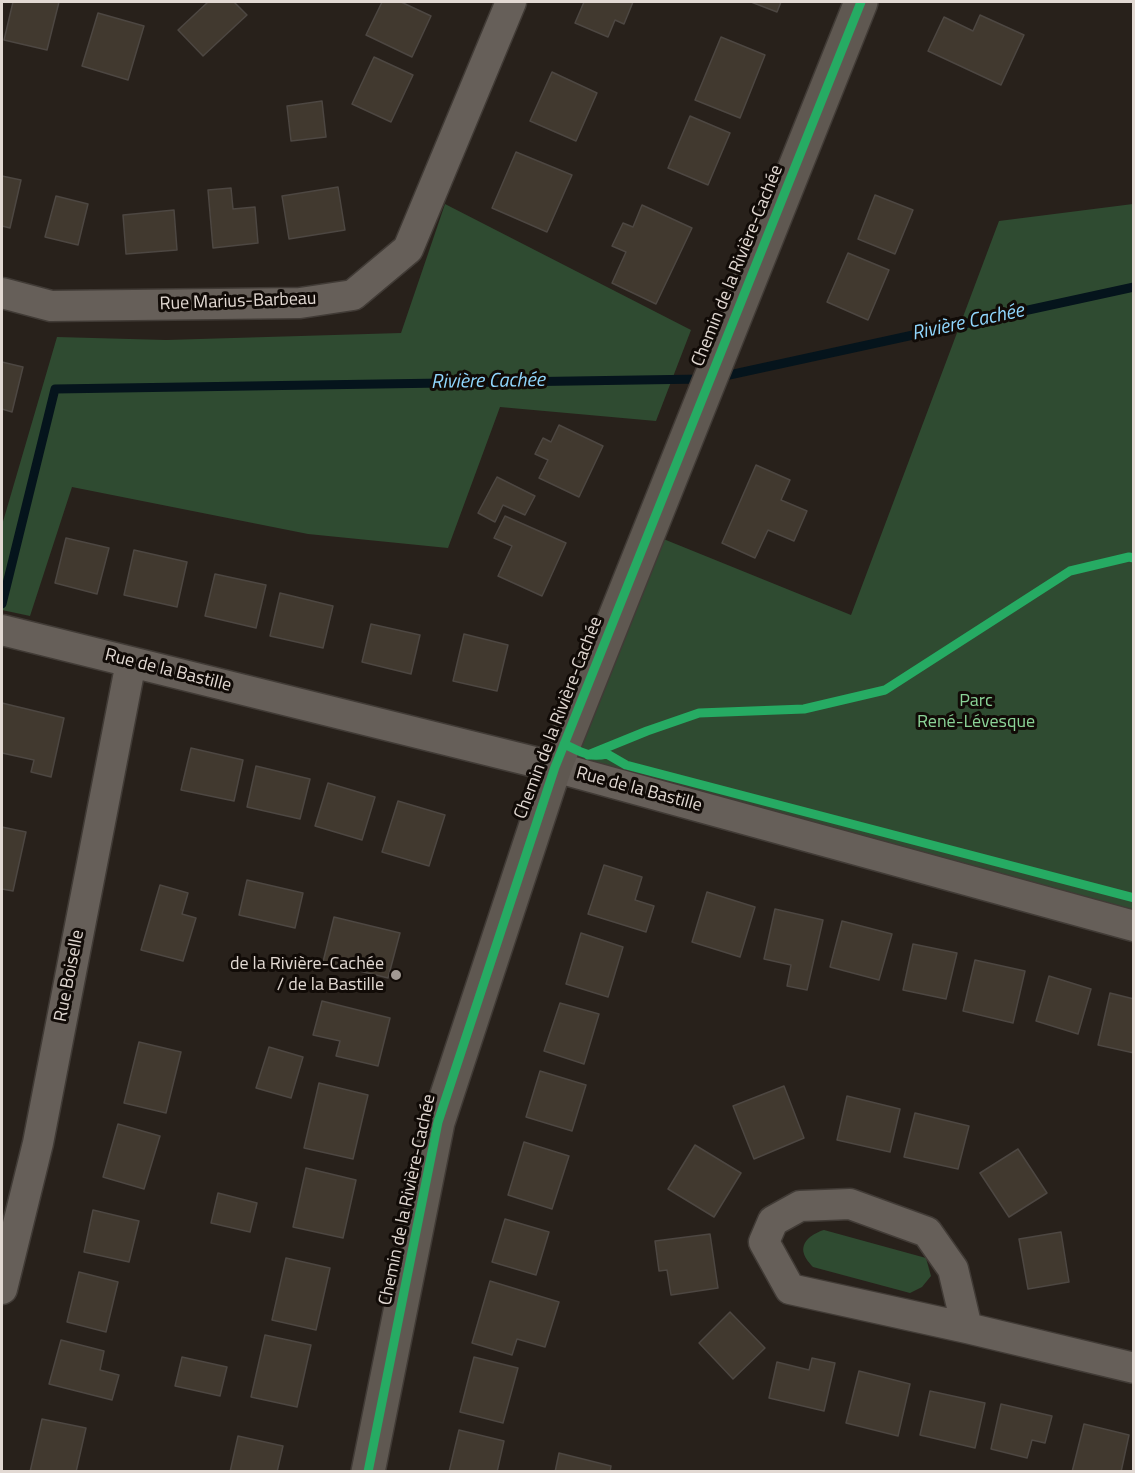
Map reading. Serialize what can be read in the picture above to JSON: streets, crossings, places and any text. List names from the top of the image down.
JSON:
{
  "streets": {
    "street": [
      "Chemin de la Rivière-Cachée",
      "Rue Marius-Barbeau",
      "Rue de la Bastille",
      "Rue Boiselle"
    ]
  },
  "crossings": [
    ["Chemin de la Rivière-Cachée", "Rue de la Bastille"],
    ["Rue de la Bastille", "Rue Boiselle"]
  ],
  "water": ["Rivière Cachée"],
  "parks": ["Parc René-Lévesque"],
  "places": ["de la Rivière-Cachée / de la Bastille"]
}
